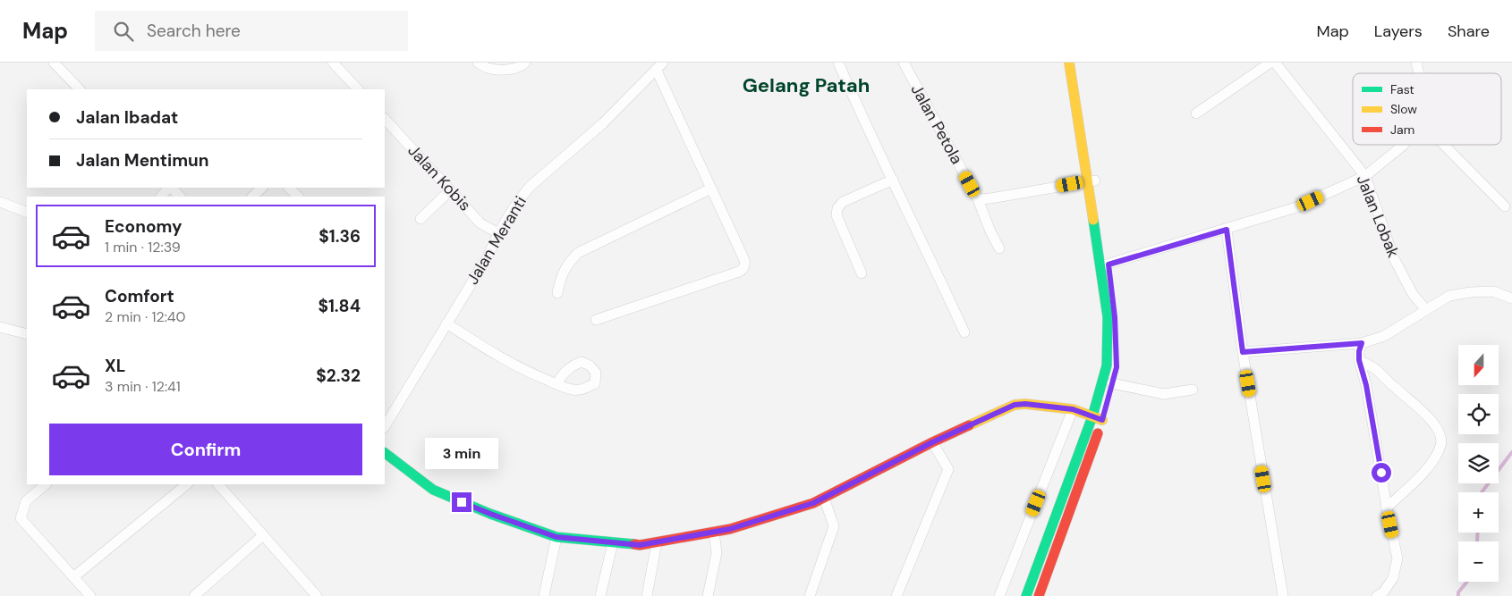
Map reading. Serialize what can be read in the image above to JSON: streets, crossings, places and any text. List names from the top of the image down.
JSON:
{
  "streets": {
    "street": [
      "Jalan Petola",
      "Jalan Kobis",
      "Jalan Lobak",
      "Jalan Meranti"
    ]
  },
  "crossings": [
    ["Jalan Kobis", "Jalan Meranti"]
  ],
  "districts": ["Gelang Patah"],
  "legend": ["Fast", "Slow", "Jam"],
  "north": "bottom",
  "page": {
    "header": "Map",
    "search": "Search here",
    "nav": ["Map", "Layers", "Share"],
    "banner": ["Jalan Ibadat", "Jalan Mentimun"],
    "list": [
      {
        "name": "Economy",
        "note": "1 min · 12:39",
        "value": "$1.36"
      },
      {
        "name": "Comfort",
        "note": "2 min · 12:40",
        "value": "$1.84"
      },
      {
        "name": "XL",
        "note": "3 min · 12:41",
        "value": "$2.32"
      }
    ],
    "map_buttons": ["+", "−"],
    "buttons": "Confirm",
    "bubble": "3 min"
  }
}
